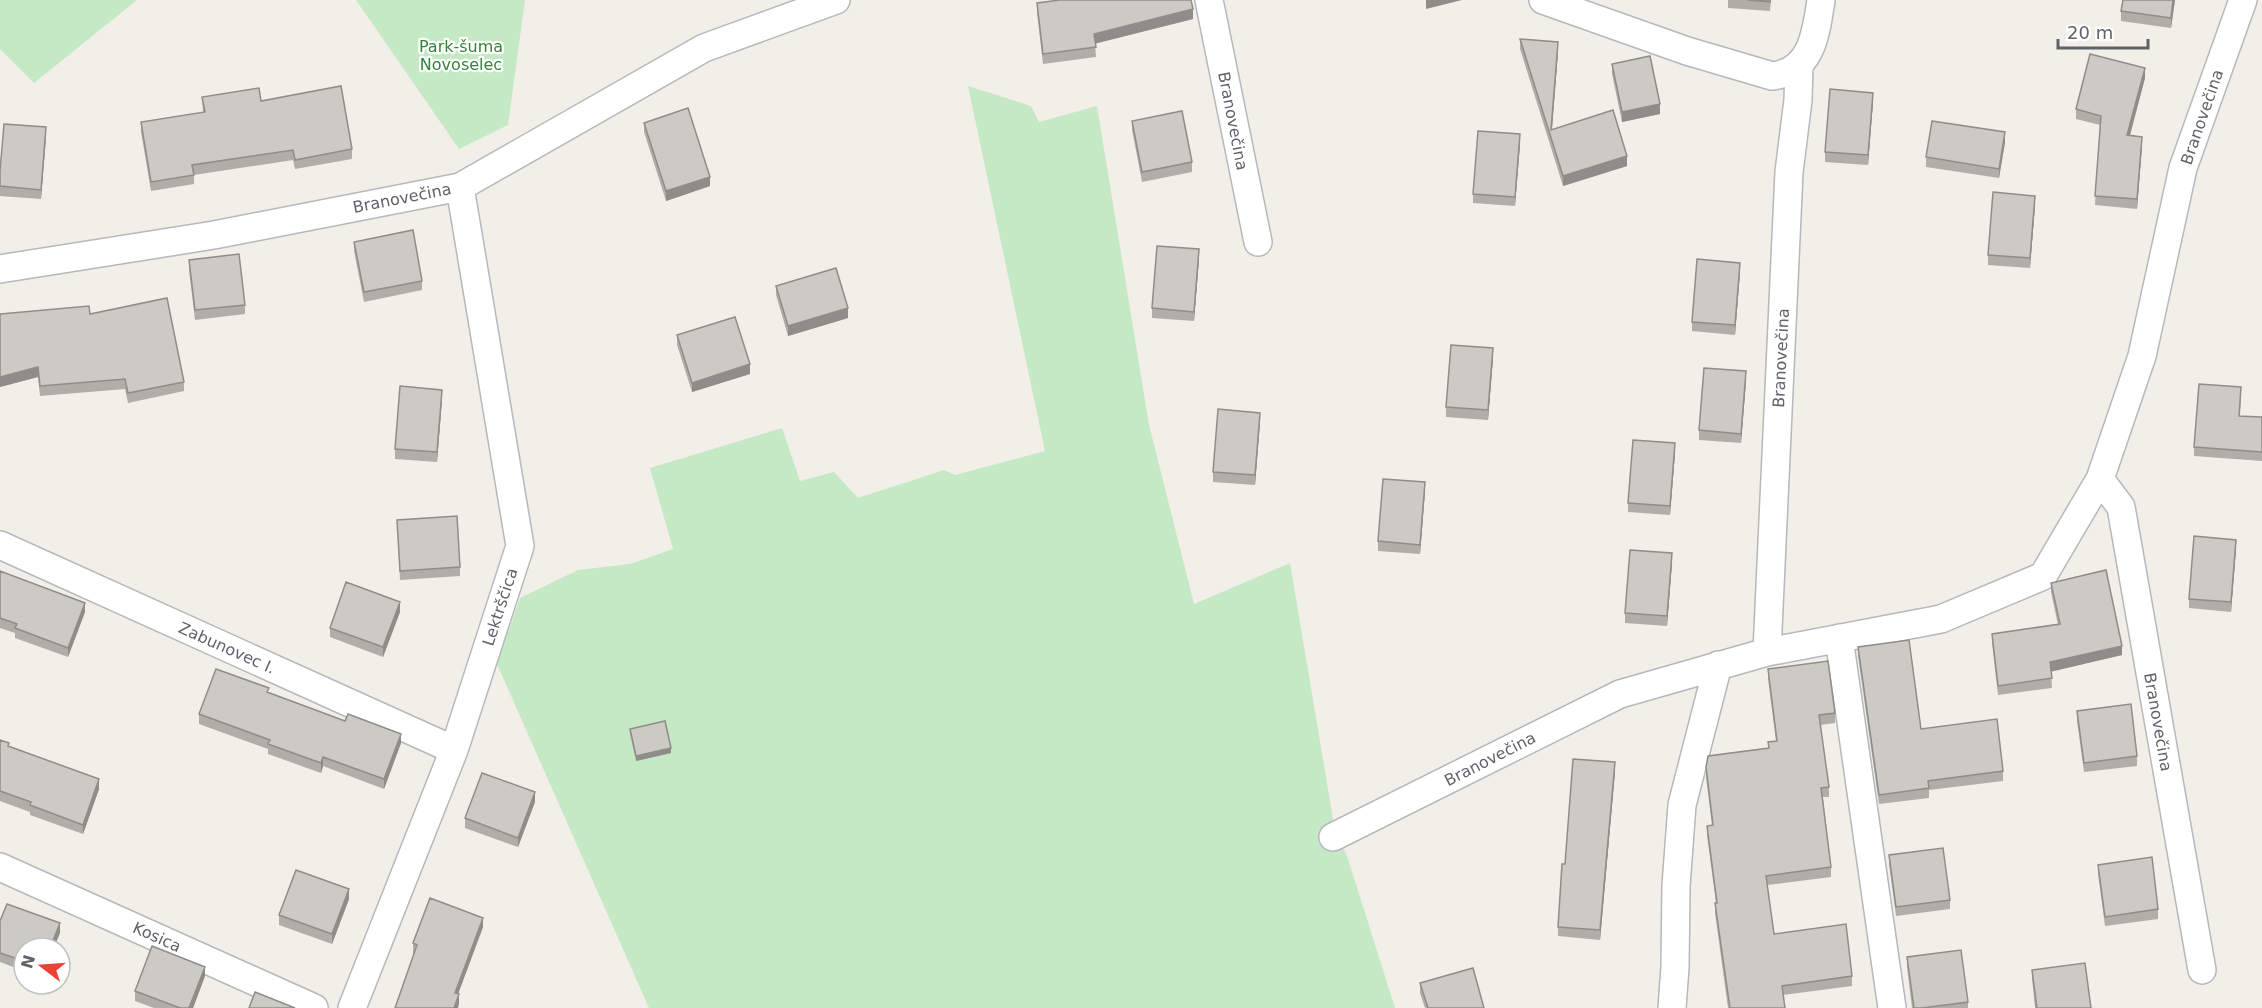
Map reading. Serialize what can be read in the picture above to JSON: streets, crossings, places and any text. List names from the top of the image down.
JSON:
{
  "streets": {
    "street": [
      "Branovečina",
      "Lektrščica",
      "Zabunovec I.",
      "Kosica"
    ]
  },
  "crossings": [
    ["Branovečina", "Lektrščica"],
    ["Lektrščica", "Zabunovec I."]
  ],
  "parks": ["Park-šuma Novoselec"],
  "scale_bar": "20 m",
  "north": "left"
}
